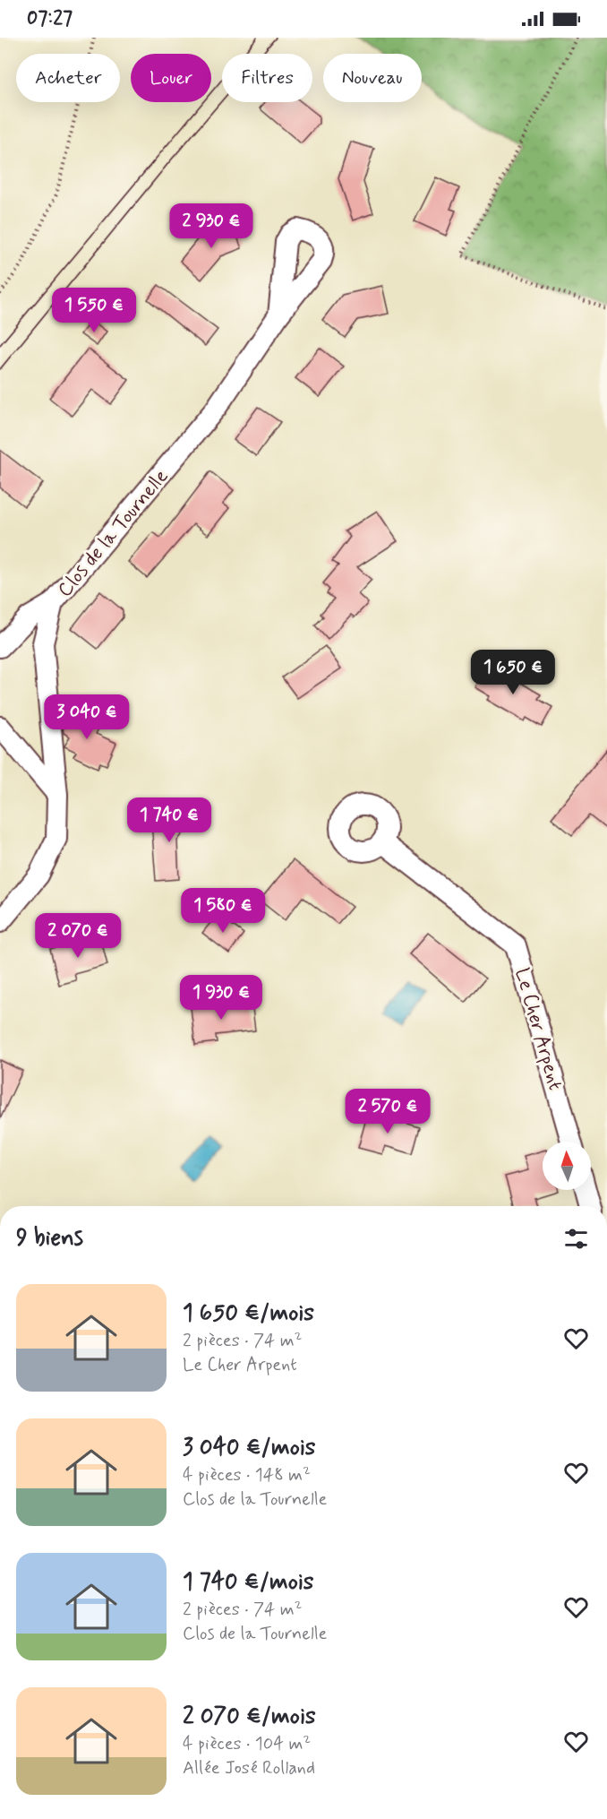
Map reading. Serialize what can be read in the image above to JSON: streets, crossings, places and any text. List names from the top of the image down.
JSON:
{
  "streets": {
    "street": ["Clos de la Tournelle", "Le Cher Arpent"]
  },
  "north": "top",
  "page": {
    "status": "07:27",
    "chip": [
      "Acheter",
      "Louer",
      "Filtres",
      "Nouveau"
    ],
    "price": [
      "2 930 €",
      "1 550 €",
      "1 650 €",
      "3 040 €",
      "1 740 €",
      "1 580 €",
      "2 070 €",
      "1 930 €",
      "2 570 €"
    ],
    "heading": "9 biens",
    "list": [
      {
        "name": "1 650 €/mois",
        "note": "2 pièces · 74 m² · Le Cher Arpent"
      },
      {
        "name": "3 040 €/mois",
        "note": "4 pièces · 148 m² · Clos de la Tournelle"
      },
      {
        "name": "1 740 €/mois",
        "note": "2 pièces · 74 m² · Clos de la Tournelle"
      },
      {
        "name": "2 070 €/mois",
        "note": "4 pièces · 104 m² · Allée José Rolland"
      }
    ]
  }
}
